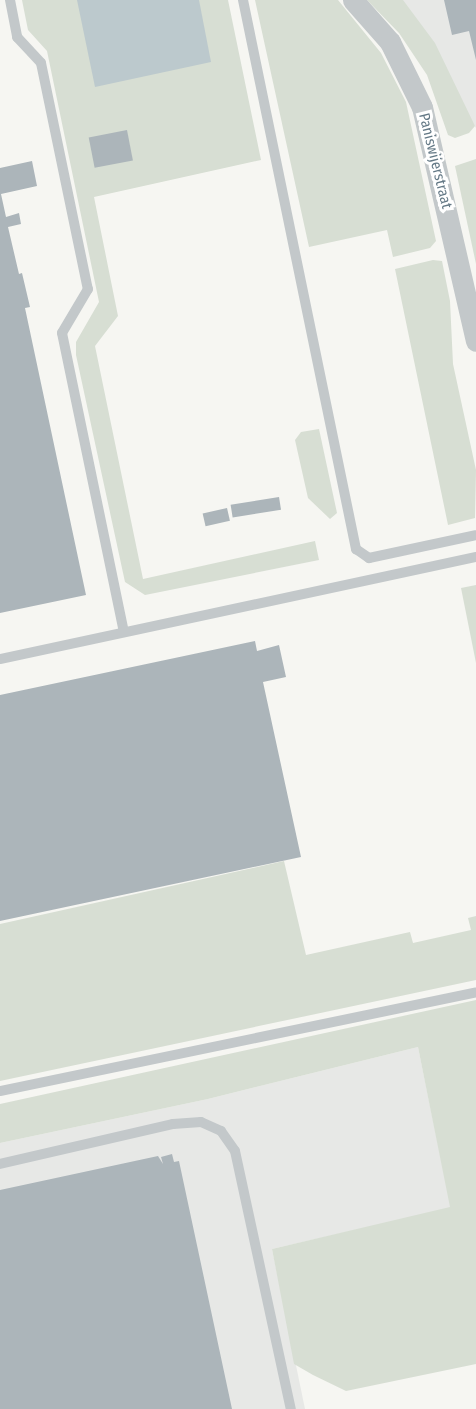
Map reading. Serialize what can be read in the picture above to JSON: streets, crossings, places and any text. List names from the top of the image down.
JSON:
{
  "streets": {
    "street": ["Paniswijerstraat"]
  }
}
